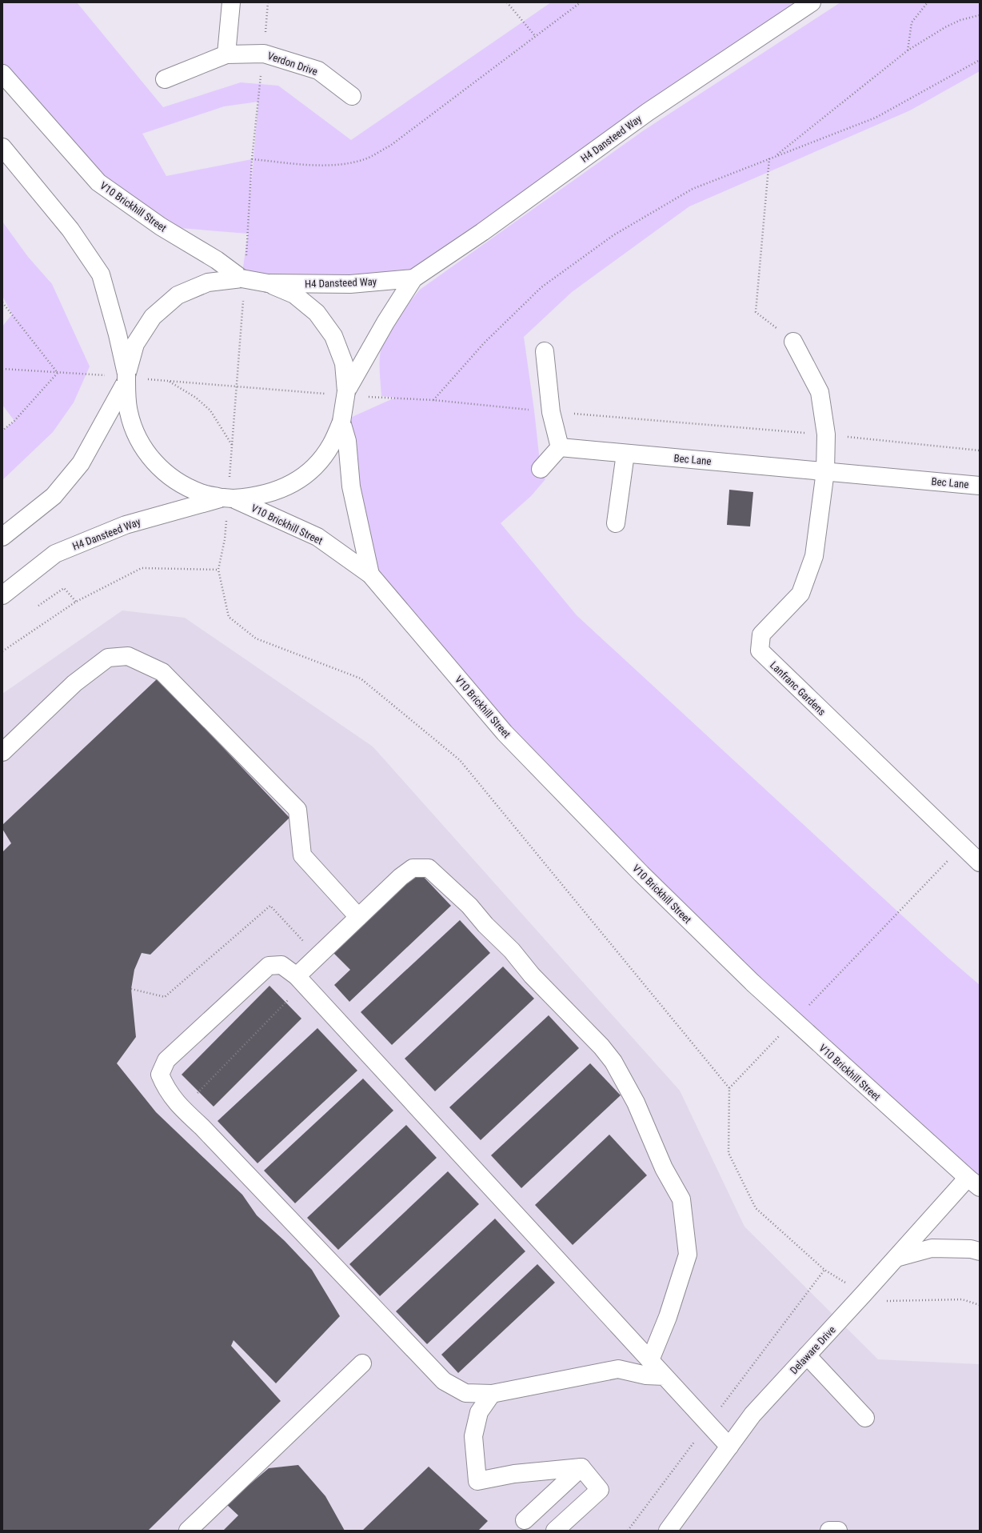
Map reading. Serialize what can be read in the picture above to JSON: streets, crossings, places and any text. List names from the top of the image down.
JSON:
{
  "streets": {
    "street": [
      "Verdon Drive",
      "H4 Dansteed Way",
      "V10 Brickhill Street",
      "Bec Lane",
      "Lanfranc Gardens",
      "Delaware Drive"
    ]
  },
  "crossings": [
    ["H4 Dansteed Way", "V10 Brickhill Street"],
    ["V10 Brickhill Street", "Delaware Drive"],
    ["Bec Lane", "Lanfranc Gardens"]
  ]
}
